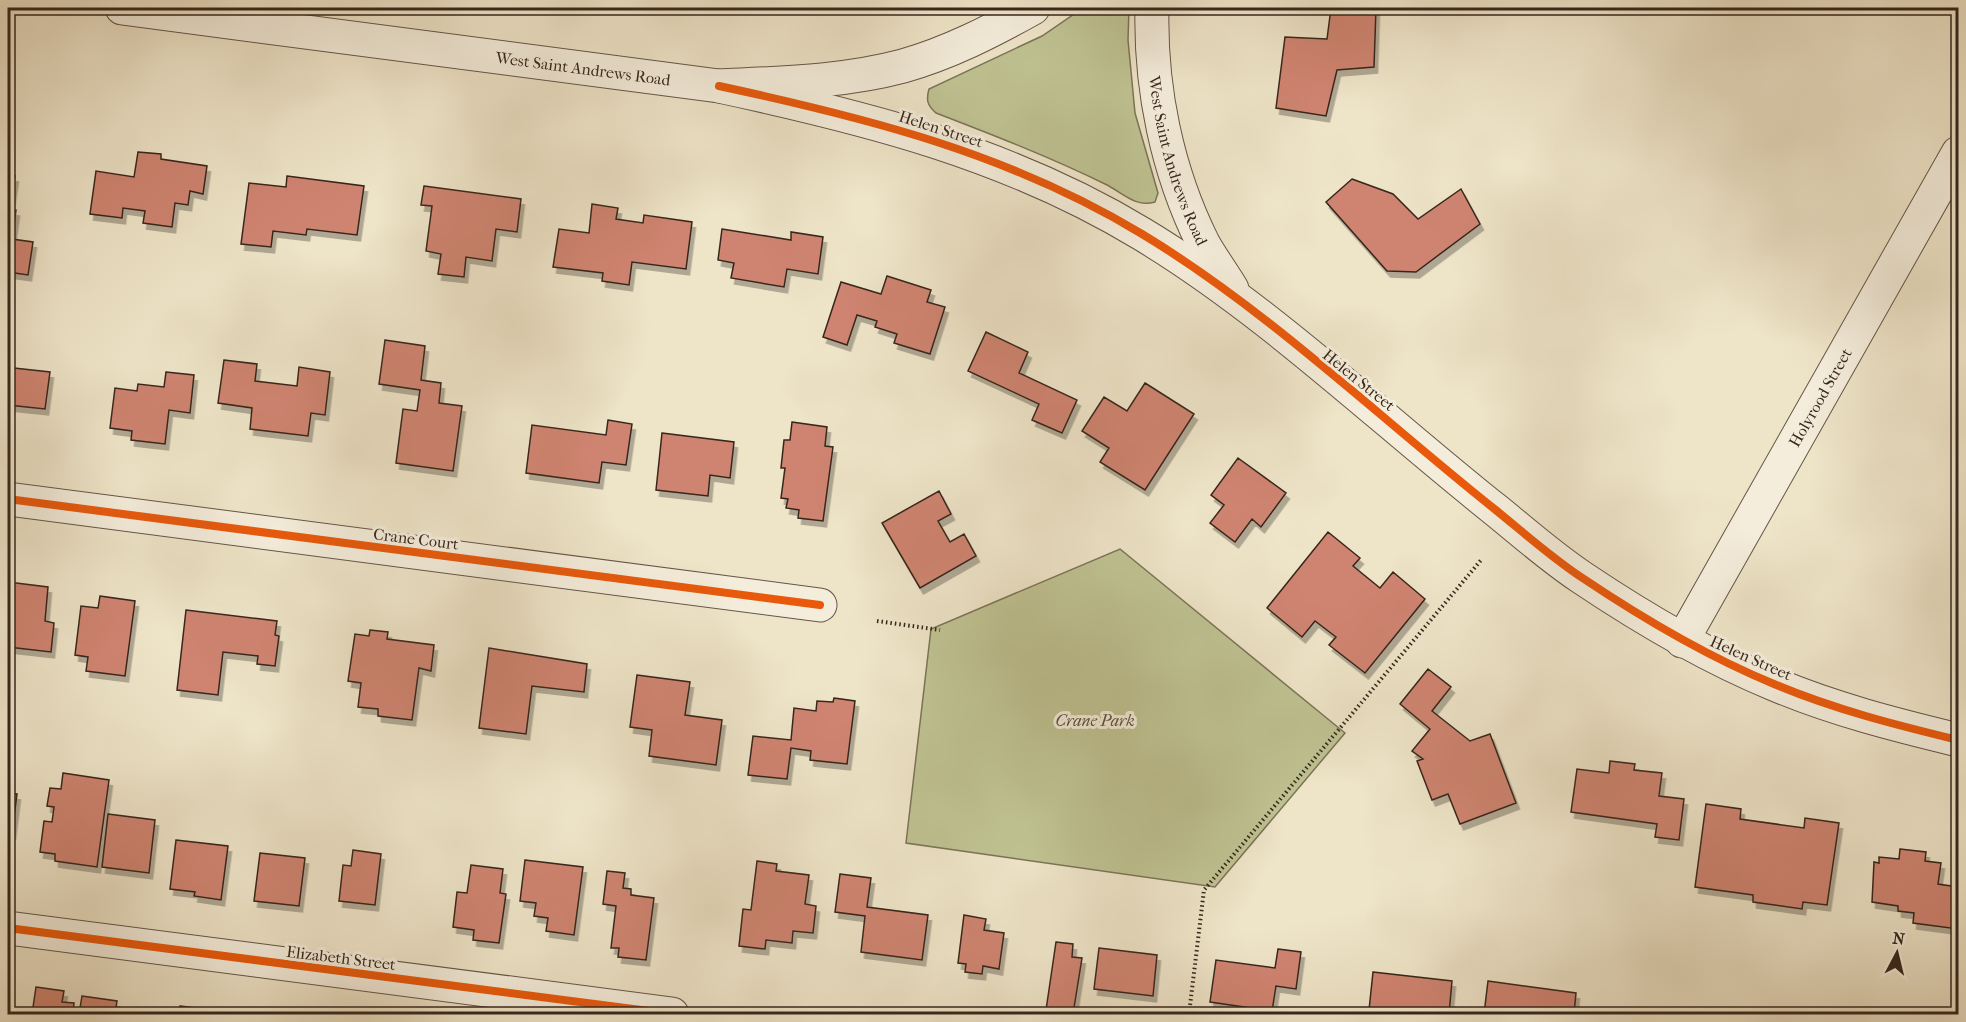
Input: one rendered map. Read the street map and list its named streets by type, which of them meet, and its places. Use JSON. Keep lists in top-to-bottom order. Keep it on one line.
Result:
{"streets":{"street":["West Saint Andrews Road","Helen Street","Holyrood Street","Crane Court","Elizabeth Street"]},"crossings":[["West Saint Andrews Road","Helen Street"],["Helen Street","Holyrood Street"]],"parks":["Crane Park"],"north":"top"}
